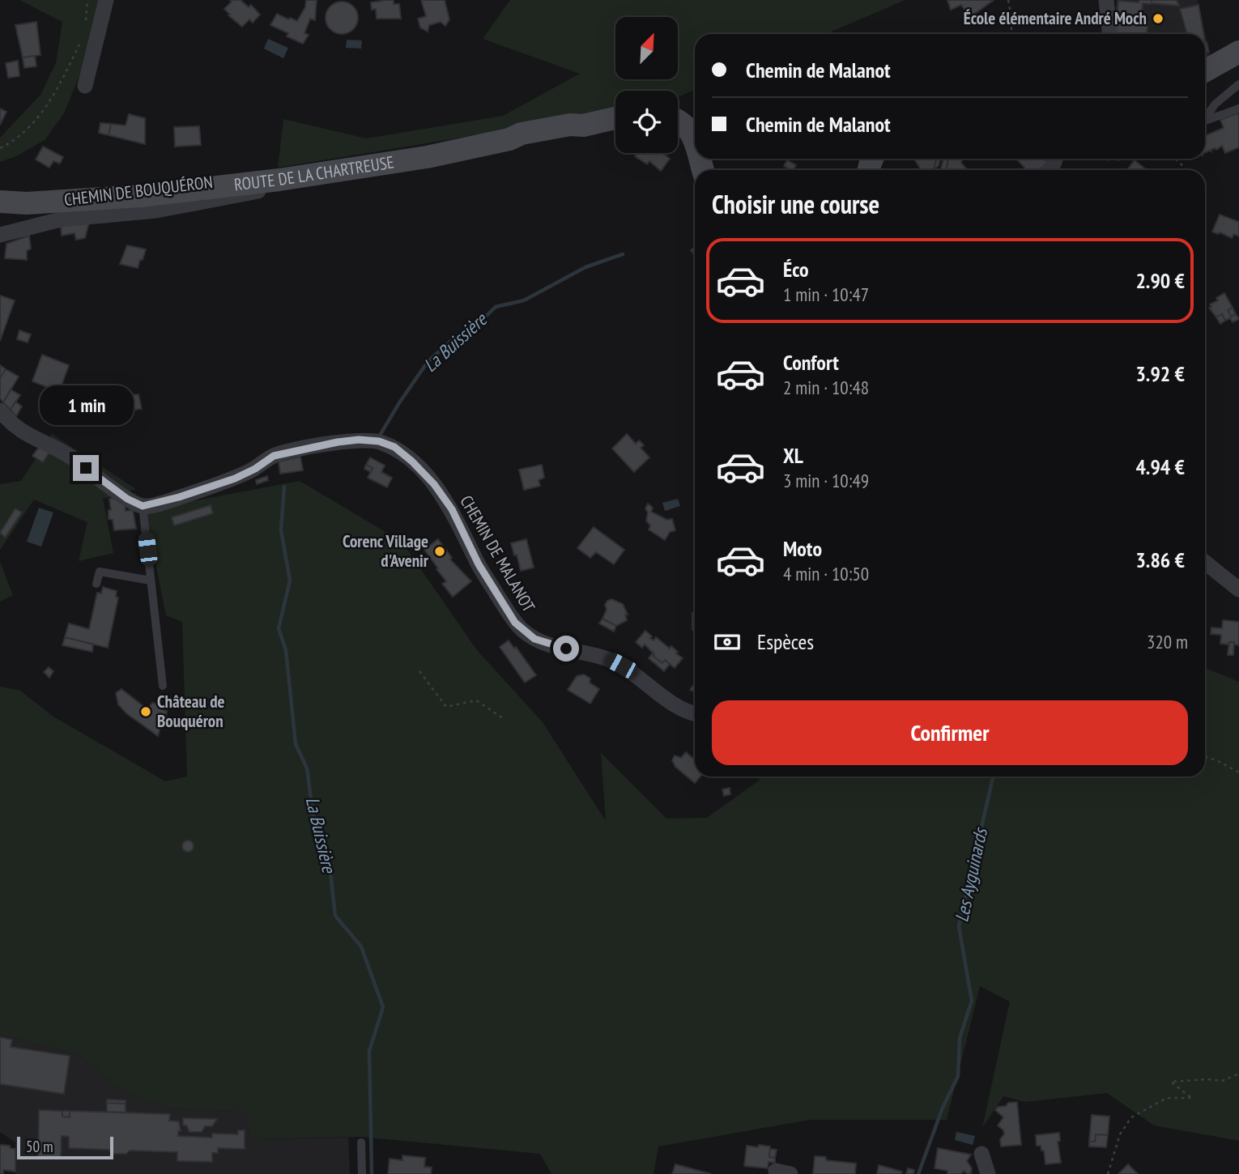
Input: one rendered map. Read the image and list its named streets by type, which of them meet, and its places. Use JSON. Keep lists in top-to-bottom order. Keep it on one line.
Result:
{"streets":{"main road":["ROUTE DE LA CHARTREUSE"],"street":["CHEMIN DE BOUQUÉRON","CHEMIN DE MALANOT"]},"crossings":[["ROUTE DE LA CHARTREUSE","CHEMIN DE BOUQUÉRON"]],"water":["La Buissière","Les Ayguinards"],"places":["École élémentaire André Moch","Corenc Village d'Avenir","Château de Bouquéron"],"scale_bar":"50 m","north":"top right","page":{"banner":["Chemin de Malanot","Chemin de Malanot"],"heading":"Choisir une course","list":[{"name":"Éco","note":"1 min · 10:47","value":"2.90 €"},{"name":"Confort","note":"2 min · 10:48","value":"3.92 €"},{"name":"XL","note":"3 min · 10:49","value":"4.94 €"},{"name":"Moto","note":"4 min · 10:50","value":"3.86 €"}],"bubble":"1 min","pay":["Espèces","320 m"],"buttons":"Confirmer","scale":"50 m"}}
